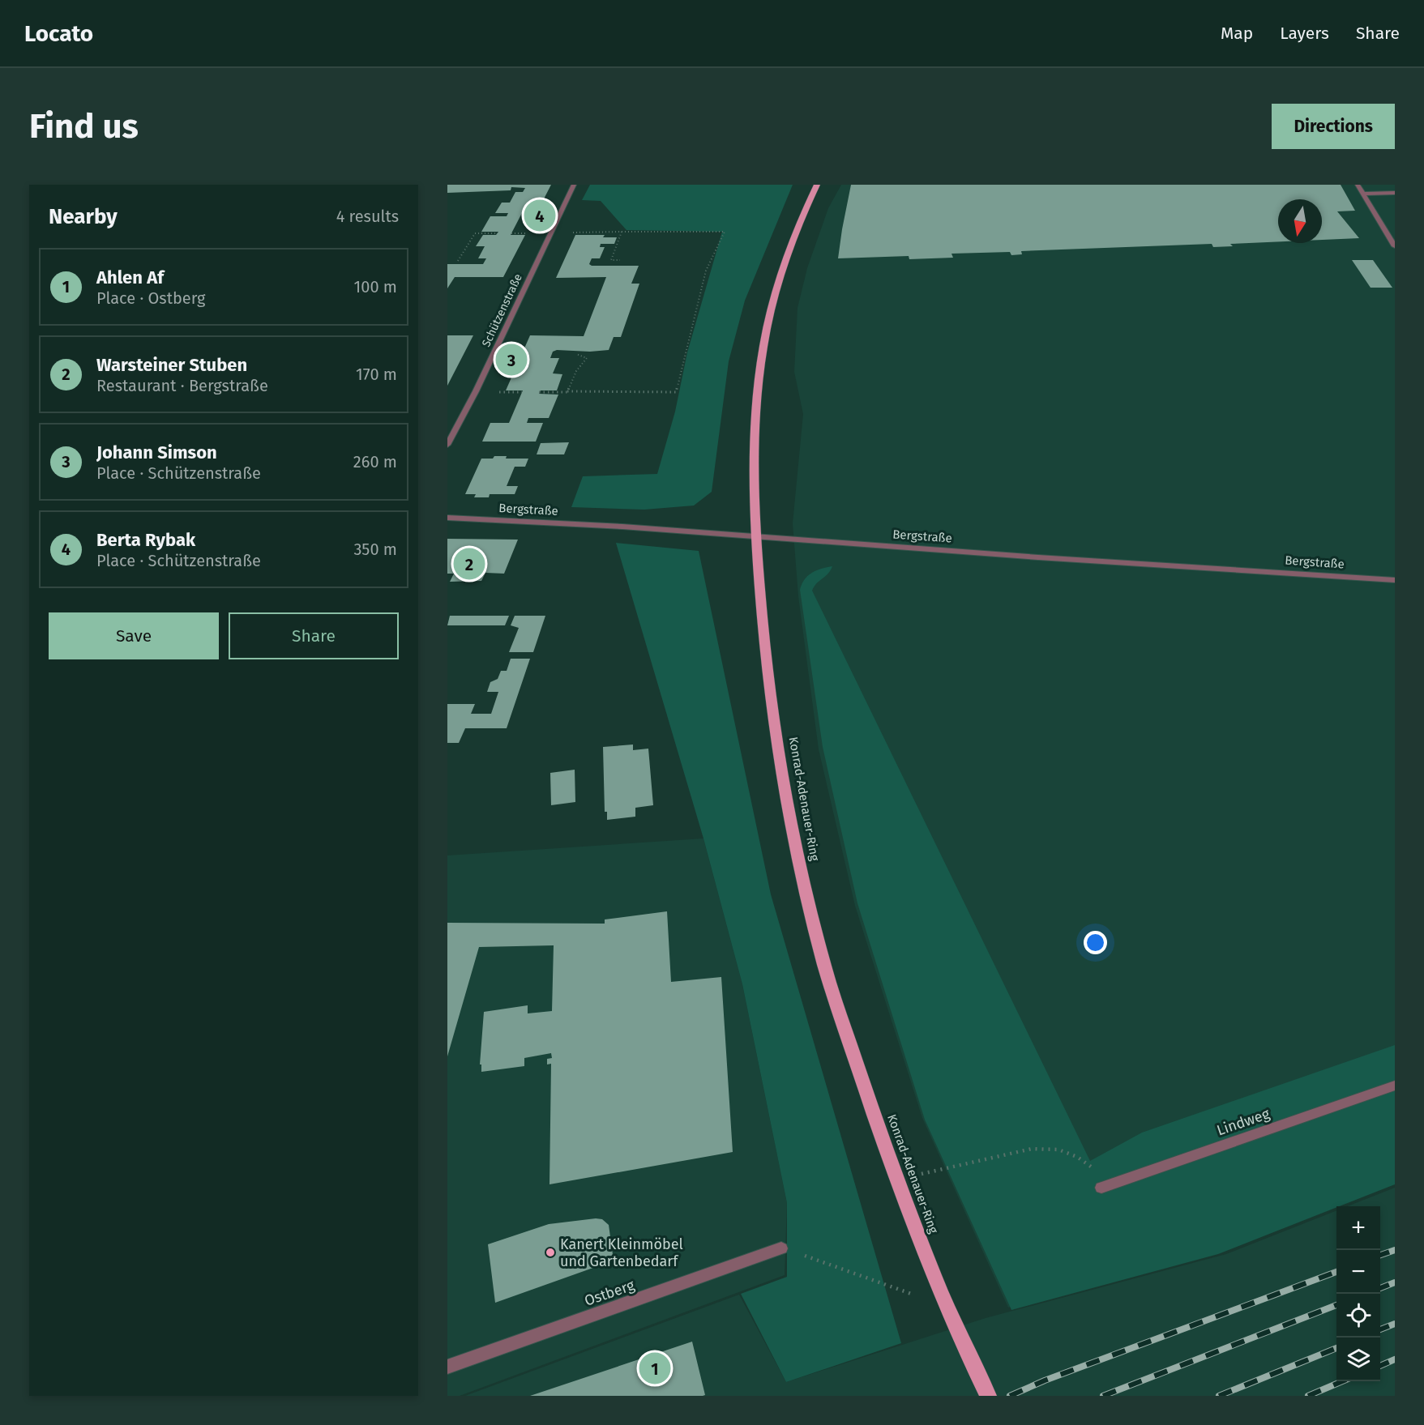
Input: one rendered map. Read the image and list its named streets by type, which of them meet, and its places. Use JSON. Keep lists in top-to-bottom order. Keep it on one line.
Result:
{"streets":{"main road":["Konrad-Adenauer-Ring"],"street":["Schützenstraße","Bergstraße","Lindweg","Ostberg"]},"crossings":[["Bergstraße","Konrad-Adenauer-Ring"]],"places":["Kanert Kleinmöbel und Gartenbedarf"],"north":"bottom","page":{"header":"Locato","nav":["Map","Layers","Share"],"buttons":["Directions",["Save","Share"]],"title":"Find us","heading":["Nearby","4 results"],"pins":["4","3","2","1"],"list":[{"mark":"1","name":"Ahlen Af","note":"Place · Ostberg","value":"100 m"},{"mark":"2","name":"Warsteiner Stuben","note":"Restaurant · Bergstraße","value":"170 m"},{"mark":"3","name":"Johann Simson","note":"Place · Schützenstraße","value":"260 m"},{"mark":"4","name":"Berta Rybak","note":"Place · Schützenstraße","value":"350 m"}],"map_buttons":["+","−"]}}
